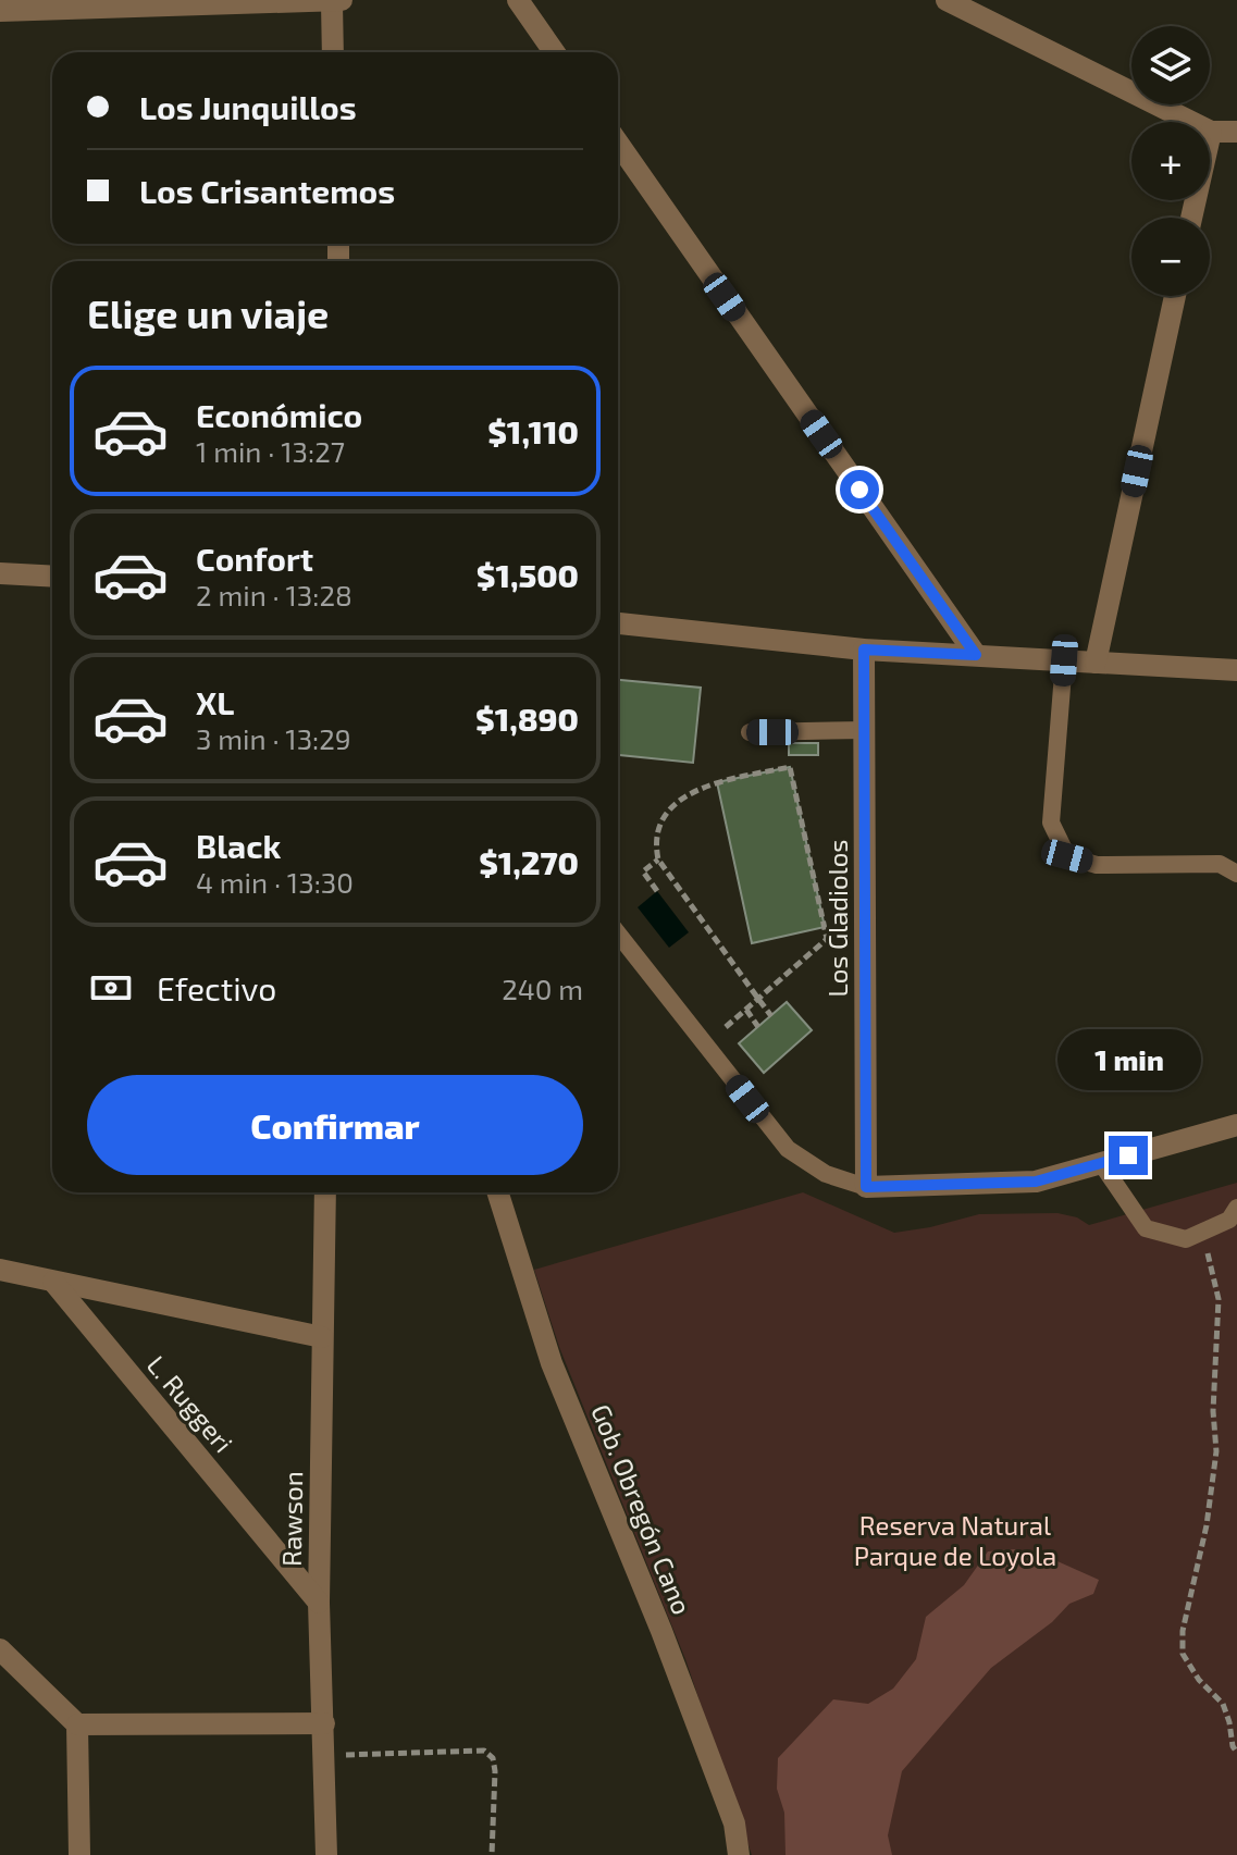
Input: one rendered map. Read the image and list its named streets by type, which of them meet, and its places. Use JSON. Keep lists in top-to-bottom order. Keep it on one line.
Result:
{"streets":{"street":["Los Gladiolos","L. Ruggeri","Gob. Obregón Cano","Rawson"]},"crossings":[["L. Ruggeri","Rawson"]],"parks":["Reserva Natural Parque de Loyola"],"page":{"map_buttons":["+","−"],"banner":["Los Junquillos","Los Crisantemos"],"heading":"Elige un viaje","list":[{"name":"Económico","note":"1 min · 13:27","value":"$1,110"},{"name":"Confort","note":"2 min · 13:28","value":"$1,500"},{"name":"XL","note":"3 min · 13:29","value":"$1,890"},{"name":"Black","note":"4 min · 13:30","value":"$1,270"}],"pay":["Efectivo","240 m"],"bubble":"1 min","buttons":"Confirmar"}}
